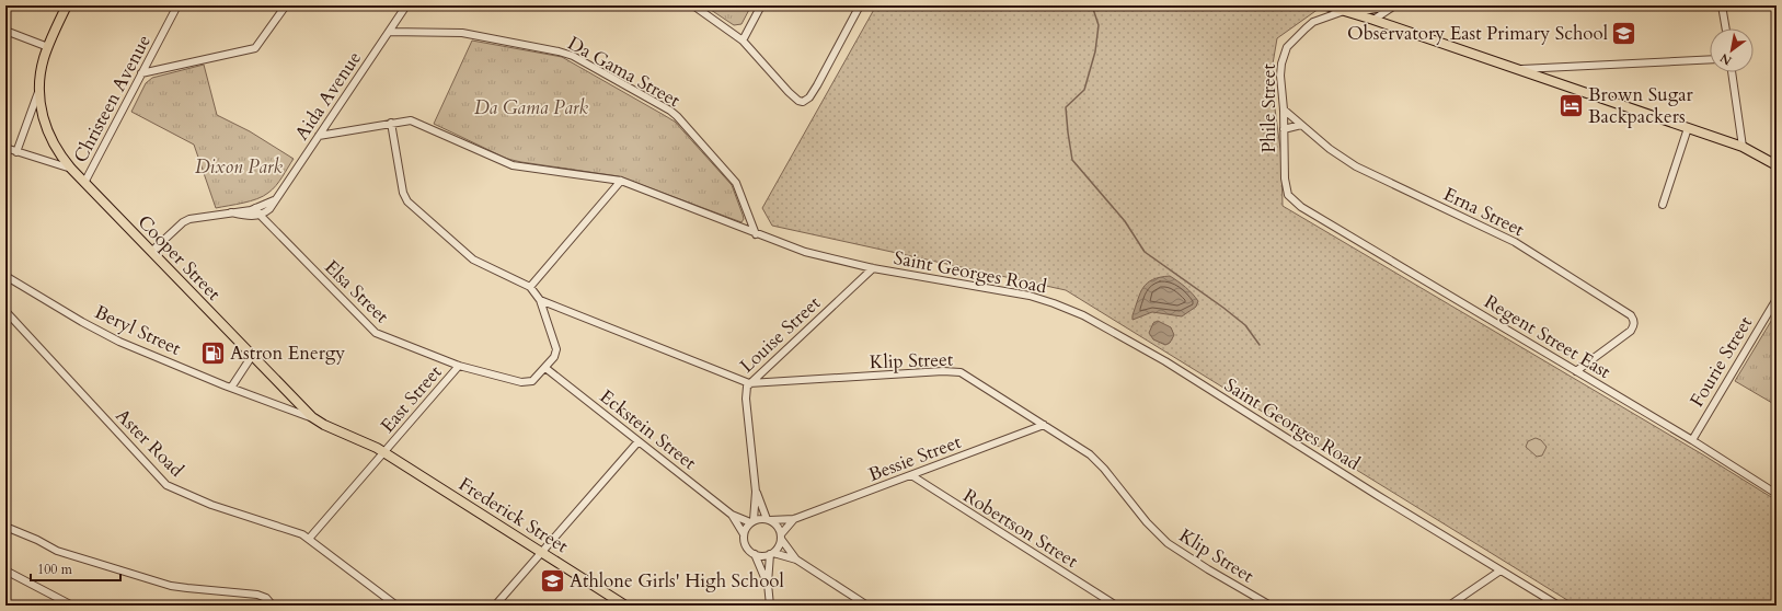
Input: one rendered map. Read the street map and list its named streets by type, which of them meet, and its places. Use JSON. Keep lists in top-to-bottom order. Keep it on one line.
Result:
{"streets":{"main road":["Cooper Street","Beryl Street","Frederick Street"],"street":["Da Gama Street","Aida Avenue","Christeen Avenue","Phile Street","Erna Street","Saint Georges Road","Elsa Street","Louise Street","Regent Street East","Klip Street","Fourie Street","East Street","Eckstein Street","Aster Road","Bessie Street","Robertson Street"]},"crossings":[["Da Gama Street","Aida Avenue"],["Da Gama Street","Saint Georges Road"],["Aida Avenue","Cooper Street"],["Aida Avenue","Saint Georges Road"],["Aida Avenue","Elsa Street"],["Christeen Avenue","Cooper Street"],["Phile Street","Erna Street"],["Phile Street","Regent Street East"],["Erna Street","Regent Street East"],["Cooper Street","Beryl Street"],["Saint Georges Road","Louise Street"],["Elsa Street","East Street"],["Beryl Street","East Street"],["Beryl Street","Frederick Street"],["Louise Street","Klip Street"],["Louise Street","Eckstein Street"],["Louise Street","Bessie Street"],["Regent Street East","Fourie Street"],["Klip Street","East Street"],["Klip Street","Bessie Street"],["East Street","Eckstein Street"],["East Street","Aster Road"],["East Street","Frederick Street"],["Eckstein Street","Bessie Street"],["Bessie Street","Robertson Street"]],"parks":["Da Gama Park","Dixon Park"],"places":{"school or university":["Observatory East Primary School","Athlone Girls' High School"],"hotel":["Brown Sugar Backpackers"],"fuel station":["Astron Energy"]},"scale_bar":"100 m","north":"bottom left"}
